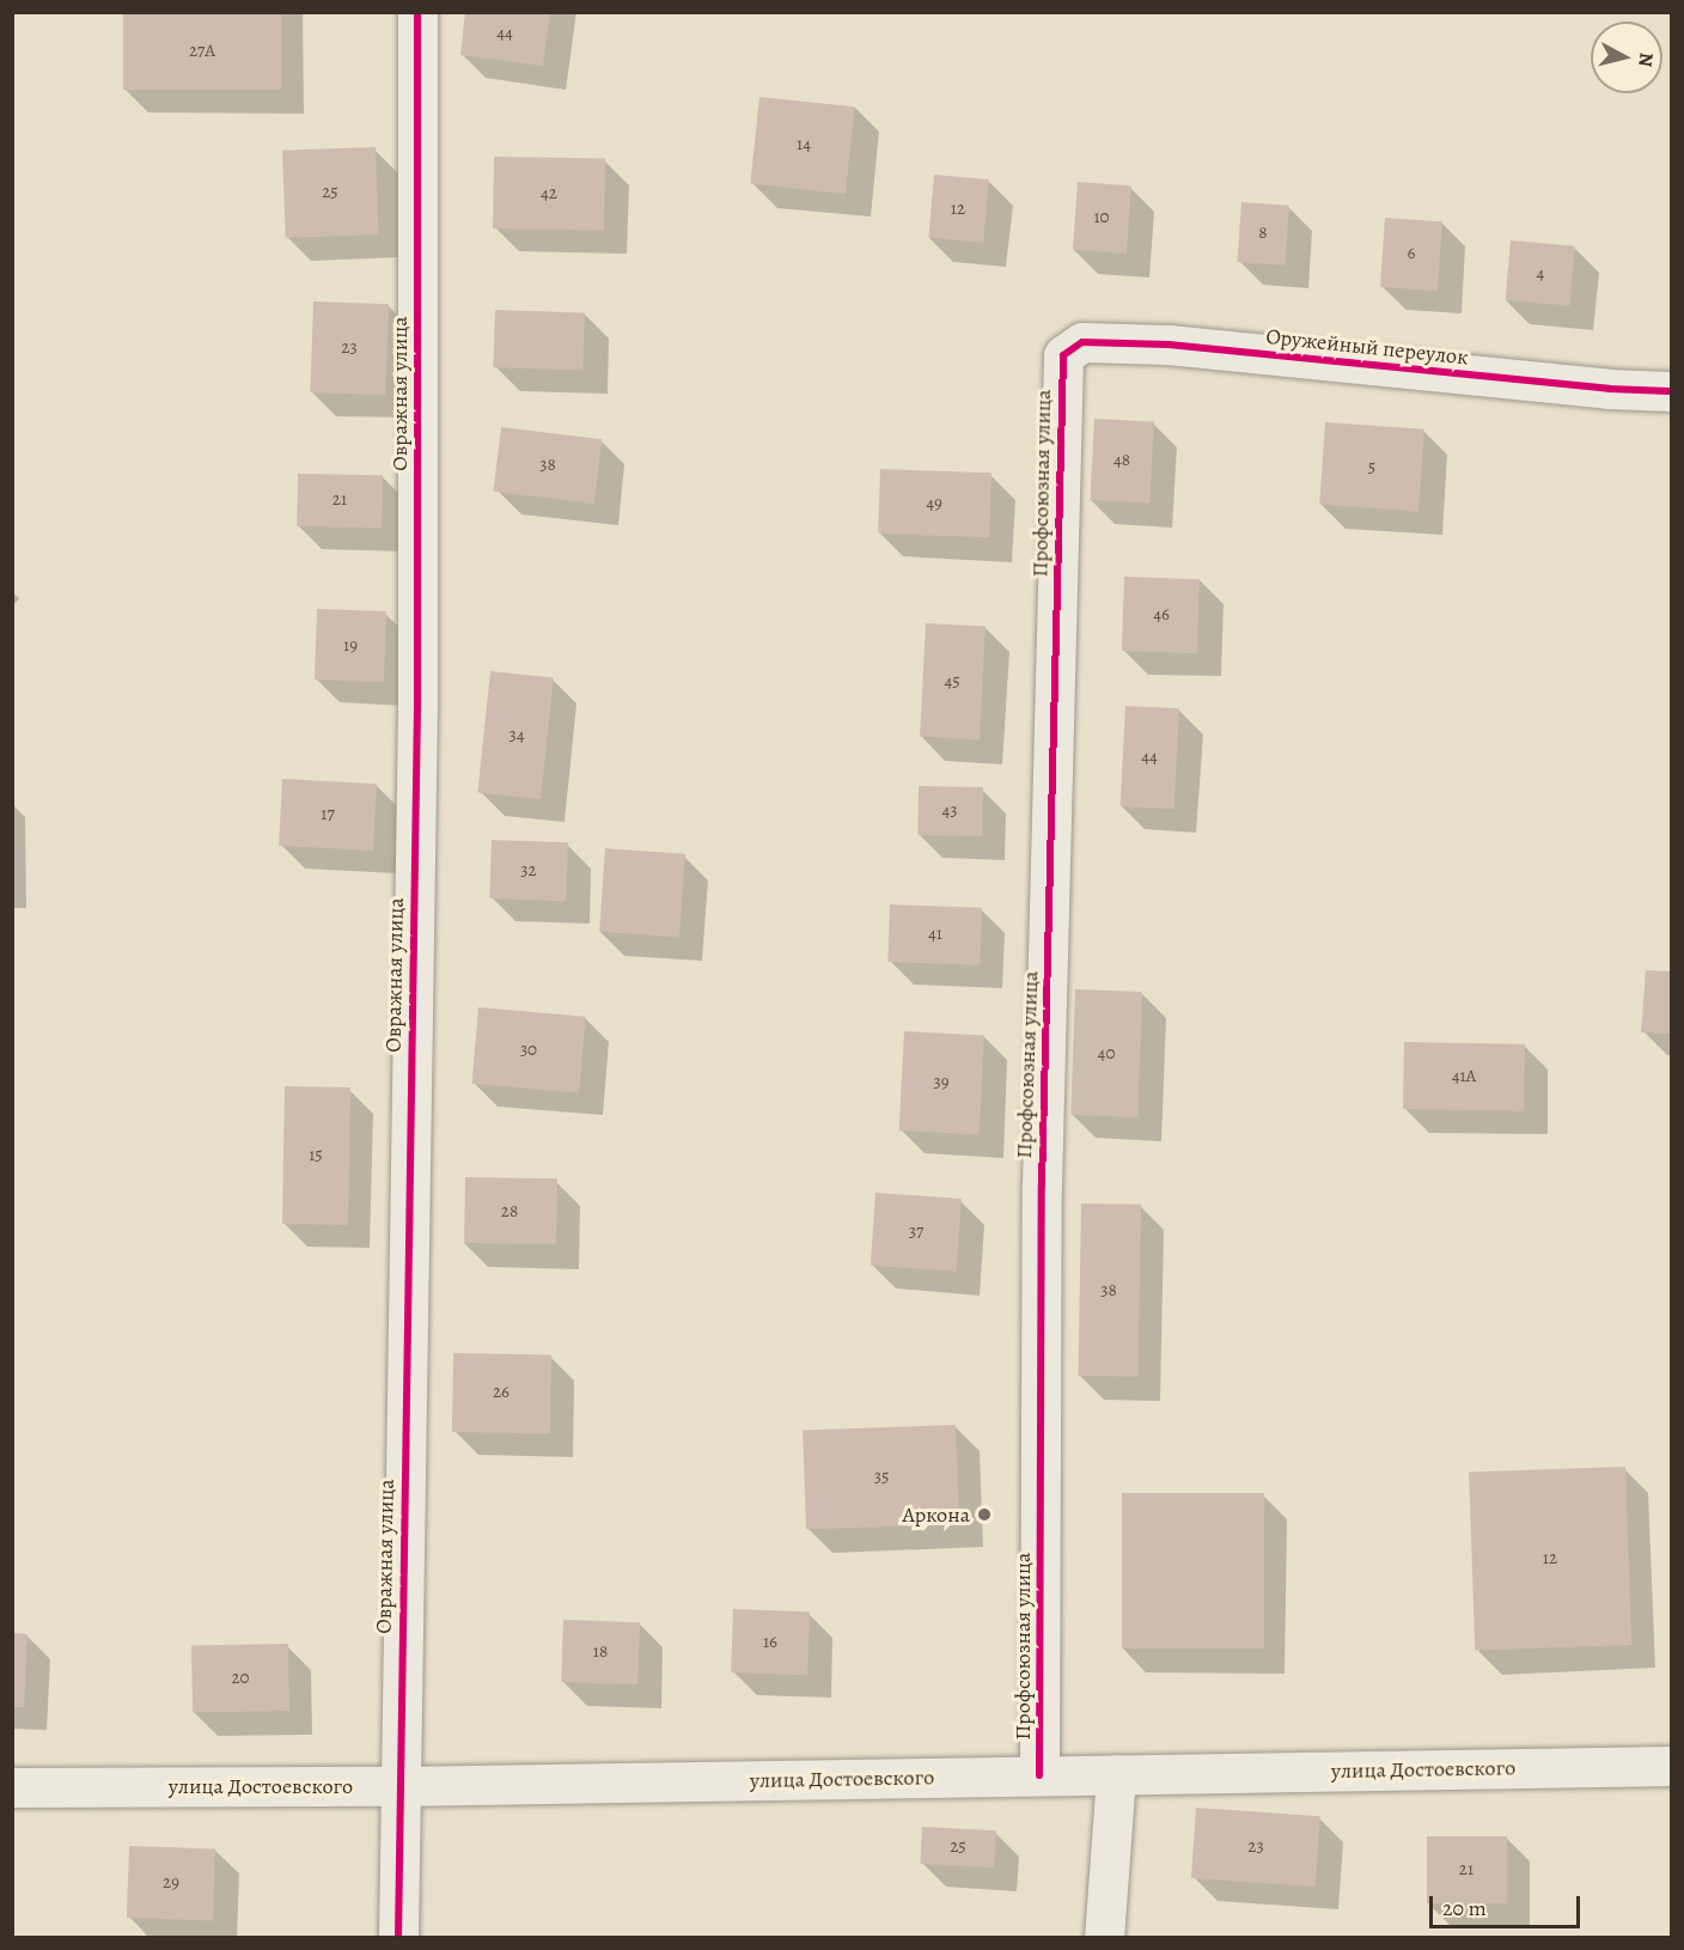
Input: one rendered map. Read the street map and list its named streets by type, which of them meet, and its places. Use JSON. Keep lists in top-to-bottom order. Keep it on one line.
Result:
{"streets":{"street":["Оружейный переулок","Овражная улица","Профсоюзная улица","улица Достоевского"]},"crossings":[["Оружейный переулок","Профсоюзная улица"],["Овражная улица","улица Достоевского"],["Профсоюзная улица","улица Достоевского"]],"places":["Аркона"],"house_numbers":["44","27А","14","25","42","12","10","8","6","4","23","48","38","5","21","49","46","19","45","34","44","43","17","32","41","30","40","41А","39","15","28","37","38","26","35","12","16","18","20","25","23","21","29"],"scale_bar":"20 m","north":"right"}
